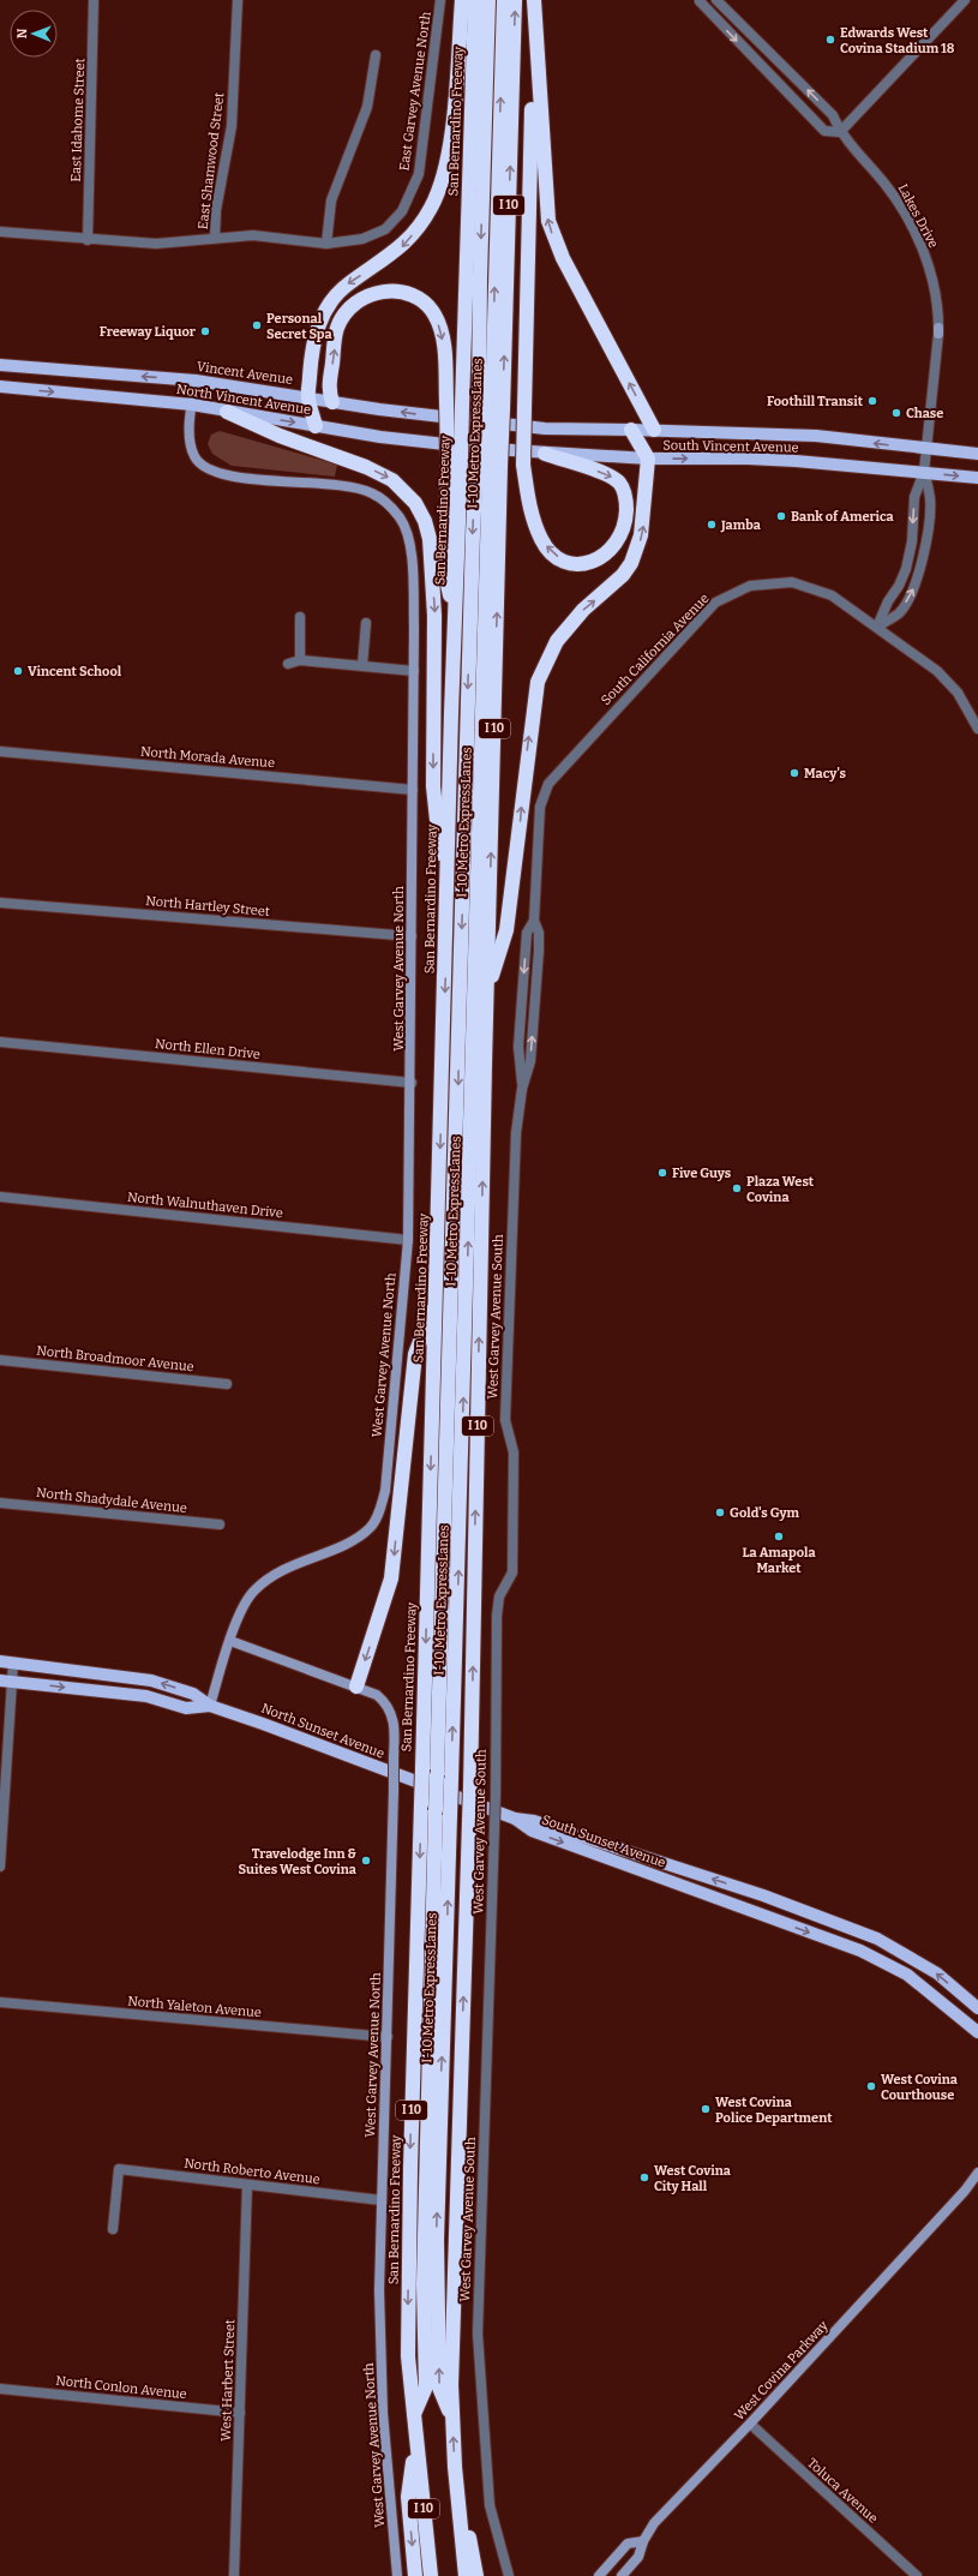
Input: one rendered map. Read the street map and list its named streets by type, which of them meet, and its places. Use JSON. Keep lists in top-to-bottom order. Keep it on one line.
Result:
{"streets":{"highway":["San Bernardino Freeway","I 10","I-10 Metro ExpressLanes"],"main road":["Vincent Avenue","North Vincent Avenue","South Vincent Avenue","North Sunset Avenue","South Sunset Avenue"],"street":["East Garvey Avenue North","East Idahome Street","East Shamwood Street","Lakes Drive","South California Avenue","North Morada Avenue","North Hartley Street","West Garvey Avenue North","North Ellen Drive","North Walnuthaven Drive","West Garvey Avenue South","North Broadmoor Avenue","North Shadydale Avenue","North Yaleton Avenue","North Roberto Avenue","West Covina Parkway","West Harbert Street","North Conlon Avenue","Toluca Avenue"]},"crossings":[["San Bernardino Freeway","I-10 Metro ExpressLanes"],["I 10","I-10 Metro ExpressLanes"],["Lakes Drive","South Vincent Avenue"],["Vincent Avenue","South Vincent Avenue"],["Vincent Avenue","West Garvey Avenue North"],["North Vincent Avenue","South Vincent Avenue"],["North Vincent Avenue","West Garvey Avenue North"],["I-10 Metro ExpressLanes","North Sunset Avenue"],["South California Avenue","West Garvey Avenue South"],["North Morada Avenue","West Garvey Avenue North"],["North Hartley Street","West Garvey Avenue North"],["West Garvey Avenue North","North Ellen Drive"],["West Garvey Avenue North","North Walnuthaven Drive"],["West Garvey Avenue North","North Sunset Avenue"],["West Garvey Avenue North","North Yaleton Avenue"],["West Garvey Avenue North","North Roberto Avenue"],["North Sunset Avenue","South Sunset Avenue"],["North Roberto Avenue","West Harbert Street"],["West Covina Parkway","Toluca Avenue"],["West Harbert Street","North Conlon Avenue"]],"one_way":["Vincent Avenue","North Vincent Avenue"],"places":["Edwards West Covina Stadium 18","Personal Secret Spa","Freeway Liquor","Foothill Transit","Chase","Bank of America","Jamba","Vincent School","Macy's","Five Guys","Plaza West Covina","Gold's Gym","La Amapola Market","Travelodge Inn & Suites West Covina","West Covina Courthouse","West Covina Police Department","West Covina City Hall"],"north":"left"}
